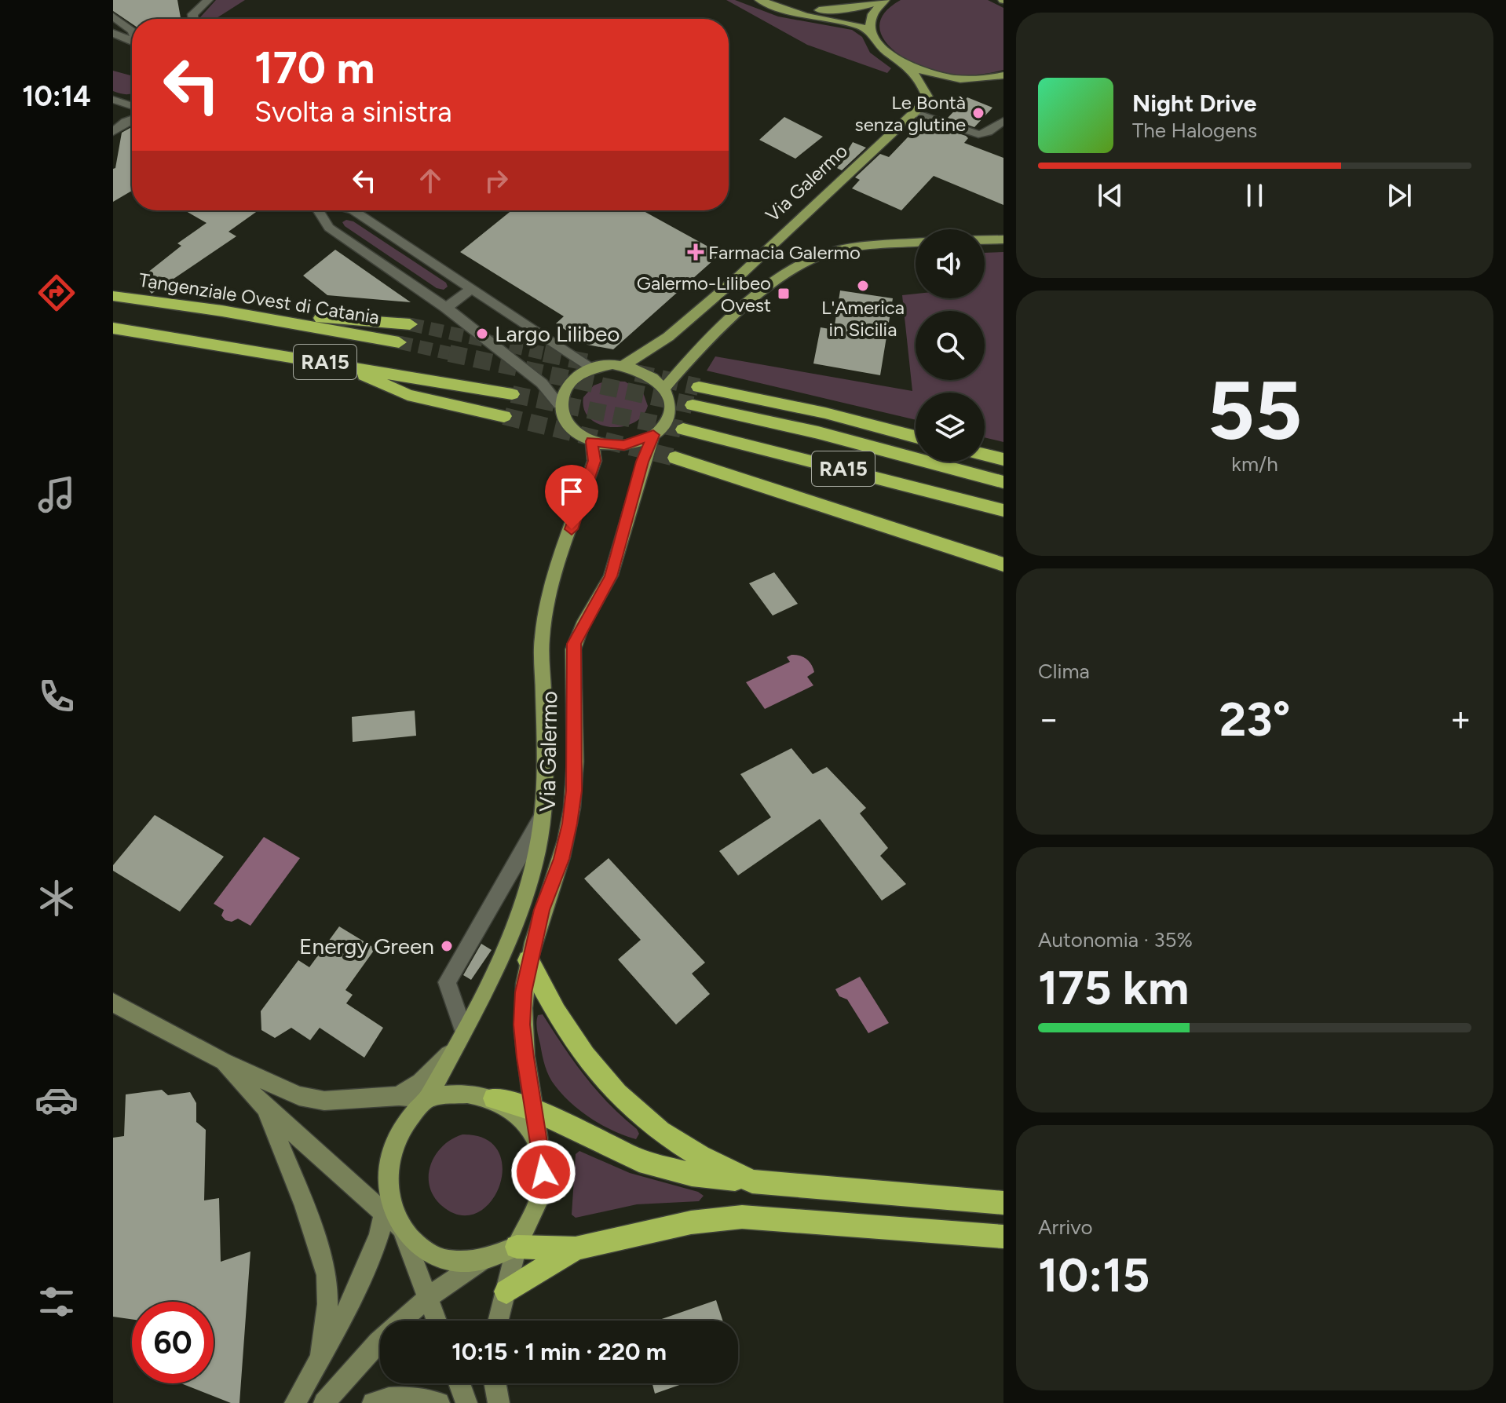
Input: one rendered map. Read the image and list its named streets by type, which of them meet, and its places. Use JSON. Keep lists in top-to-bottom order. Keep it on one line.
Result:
{"streets":{"highway":["Tangenziale Ovest di Catania","RA15"],"main road":["Via Galermo"]},"places":{"other":["Le Bontà senza glutine","L'America in Sicilia","Largo Lilibeo","Energy Green"],"health":["Farmacia Galermo"],"transit":["Galermo-Lilibeo Ovest"]},"page":{"tabs":"10:14","turn":["170 m","Svolta a sinistra"],"song":["Night Drive","The Halogens"],"tile":[["55","km/h"],"Clima",["Autonomia · 35%","175 km"],["Arrivo","10:15"]],"heat":["−","23°","+"],"limit":"60","trip":"10:15 · 1 min · 220 m"}}
